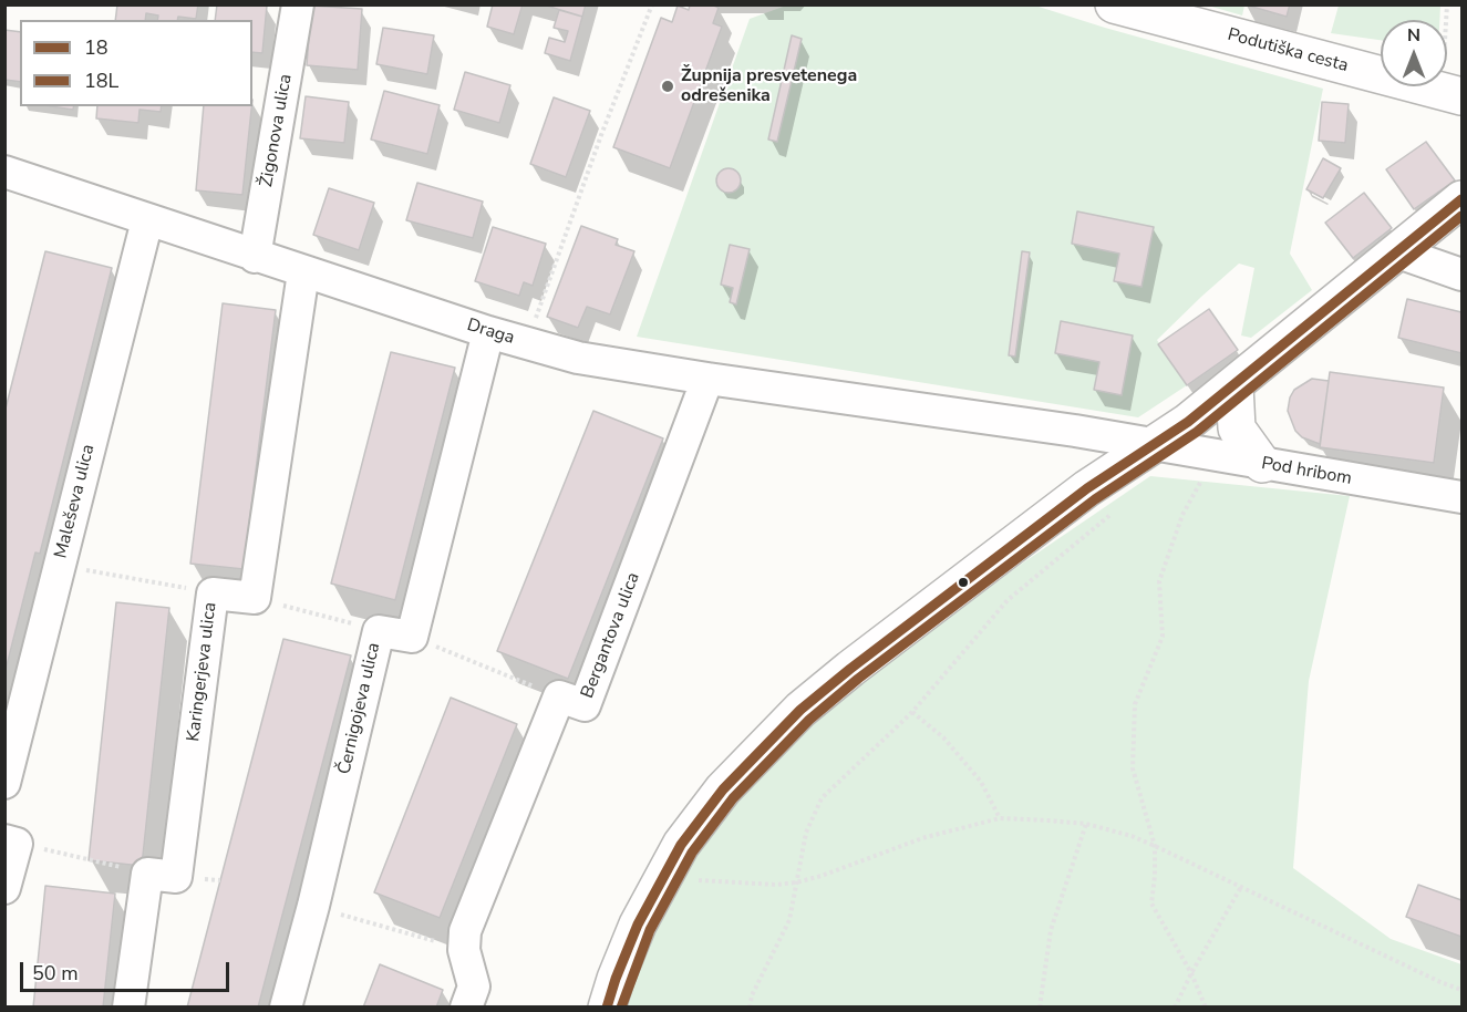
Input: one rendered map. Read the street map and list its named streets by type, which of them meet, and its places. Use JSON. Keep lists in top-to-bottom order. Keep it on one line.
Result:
{"streets":{"main road":["Podutiška cesta"],"street":["Žigonova ulica","Draga","Pod hribom","Maleševa ulica","Bergantova ulica","Karingerjeva ulica","Černigojeva ulica"]},"crossings":[["Žigonova ulica","Draga"],["Draga","Pod hribom"],["Draga","Maleševa ulica"],["Draga","Bergantova ulica"]],"places":["Župnija presvetenega odrešenika"],"lines":["transit line 18","transit line 18L"],"legend":["18","18L"],"scale_bar":"50 m","north":"top"}
